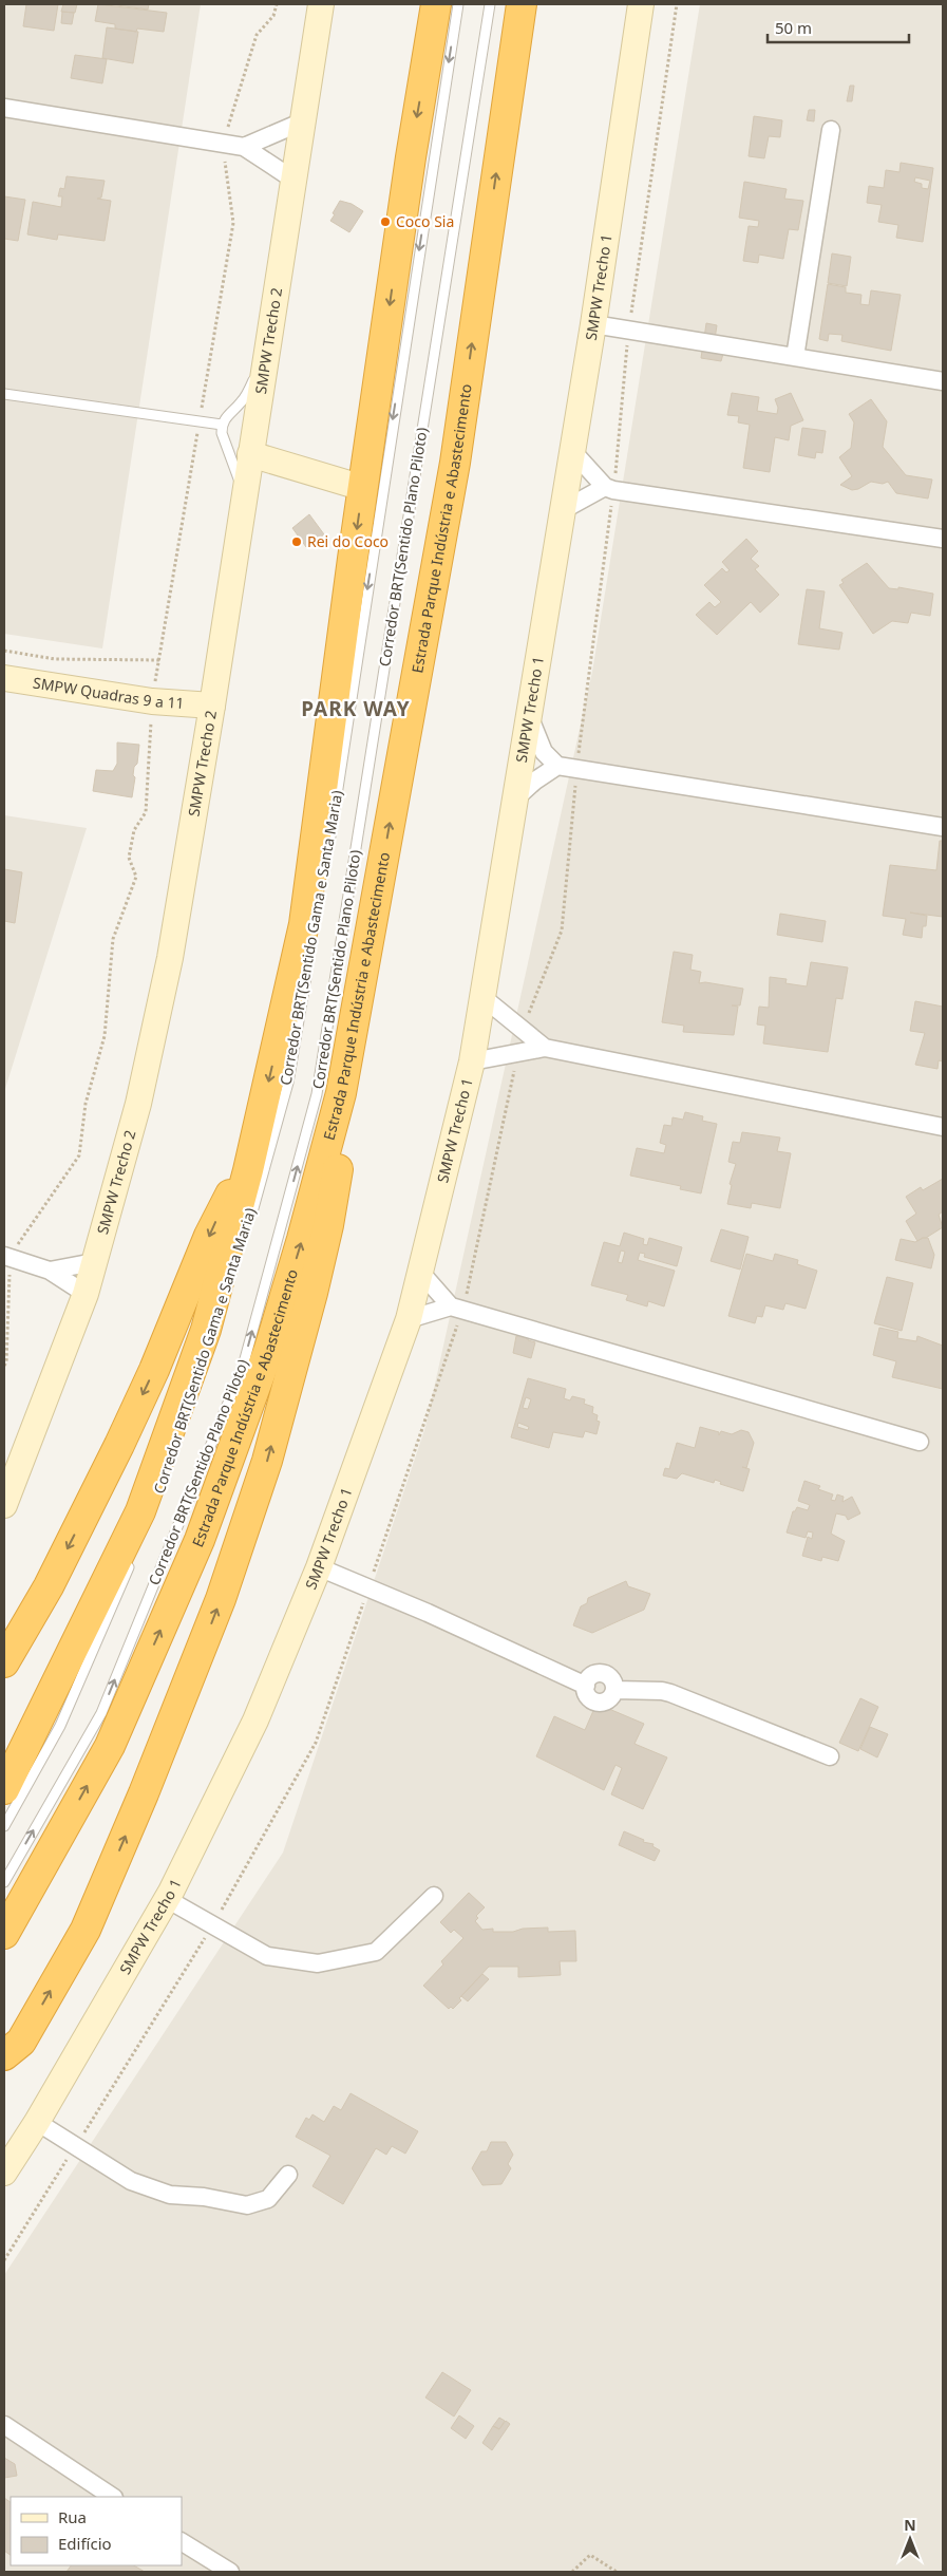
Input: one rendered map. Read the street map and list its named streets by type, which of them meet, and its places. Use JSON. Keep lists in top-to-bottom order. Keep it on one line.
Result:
{"streets":{"highway":["Estrada Parque Indústria e Abastecimento"],"street":["SMPW Trecho 1","SMPW Trecho 2","SMPW Quadras 9 a 11"],"lane":["Corredor BRT(Sentido Plano Piloto)","Corredor BRT(Sentido Gama e Santa Maria)"]},"crossings":[["SMPW Trecho 2","SMPW Quadras 9 a 11"]],"one_way":["Corredor BRT(Sentido Plano Piloto)","Corredor BRT(Sentido Gama e Santa Maria)"],"districts":["PARK WAY"],"places":["Coco Sia","Rei do Coco"],"legend":["Rua","Edifício"],"scale_bar":"50 m","north":"top"}
